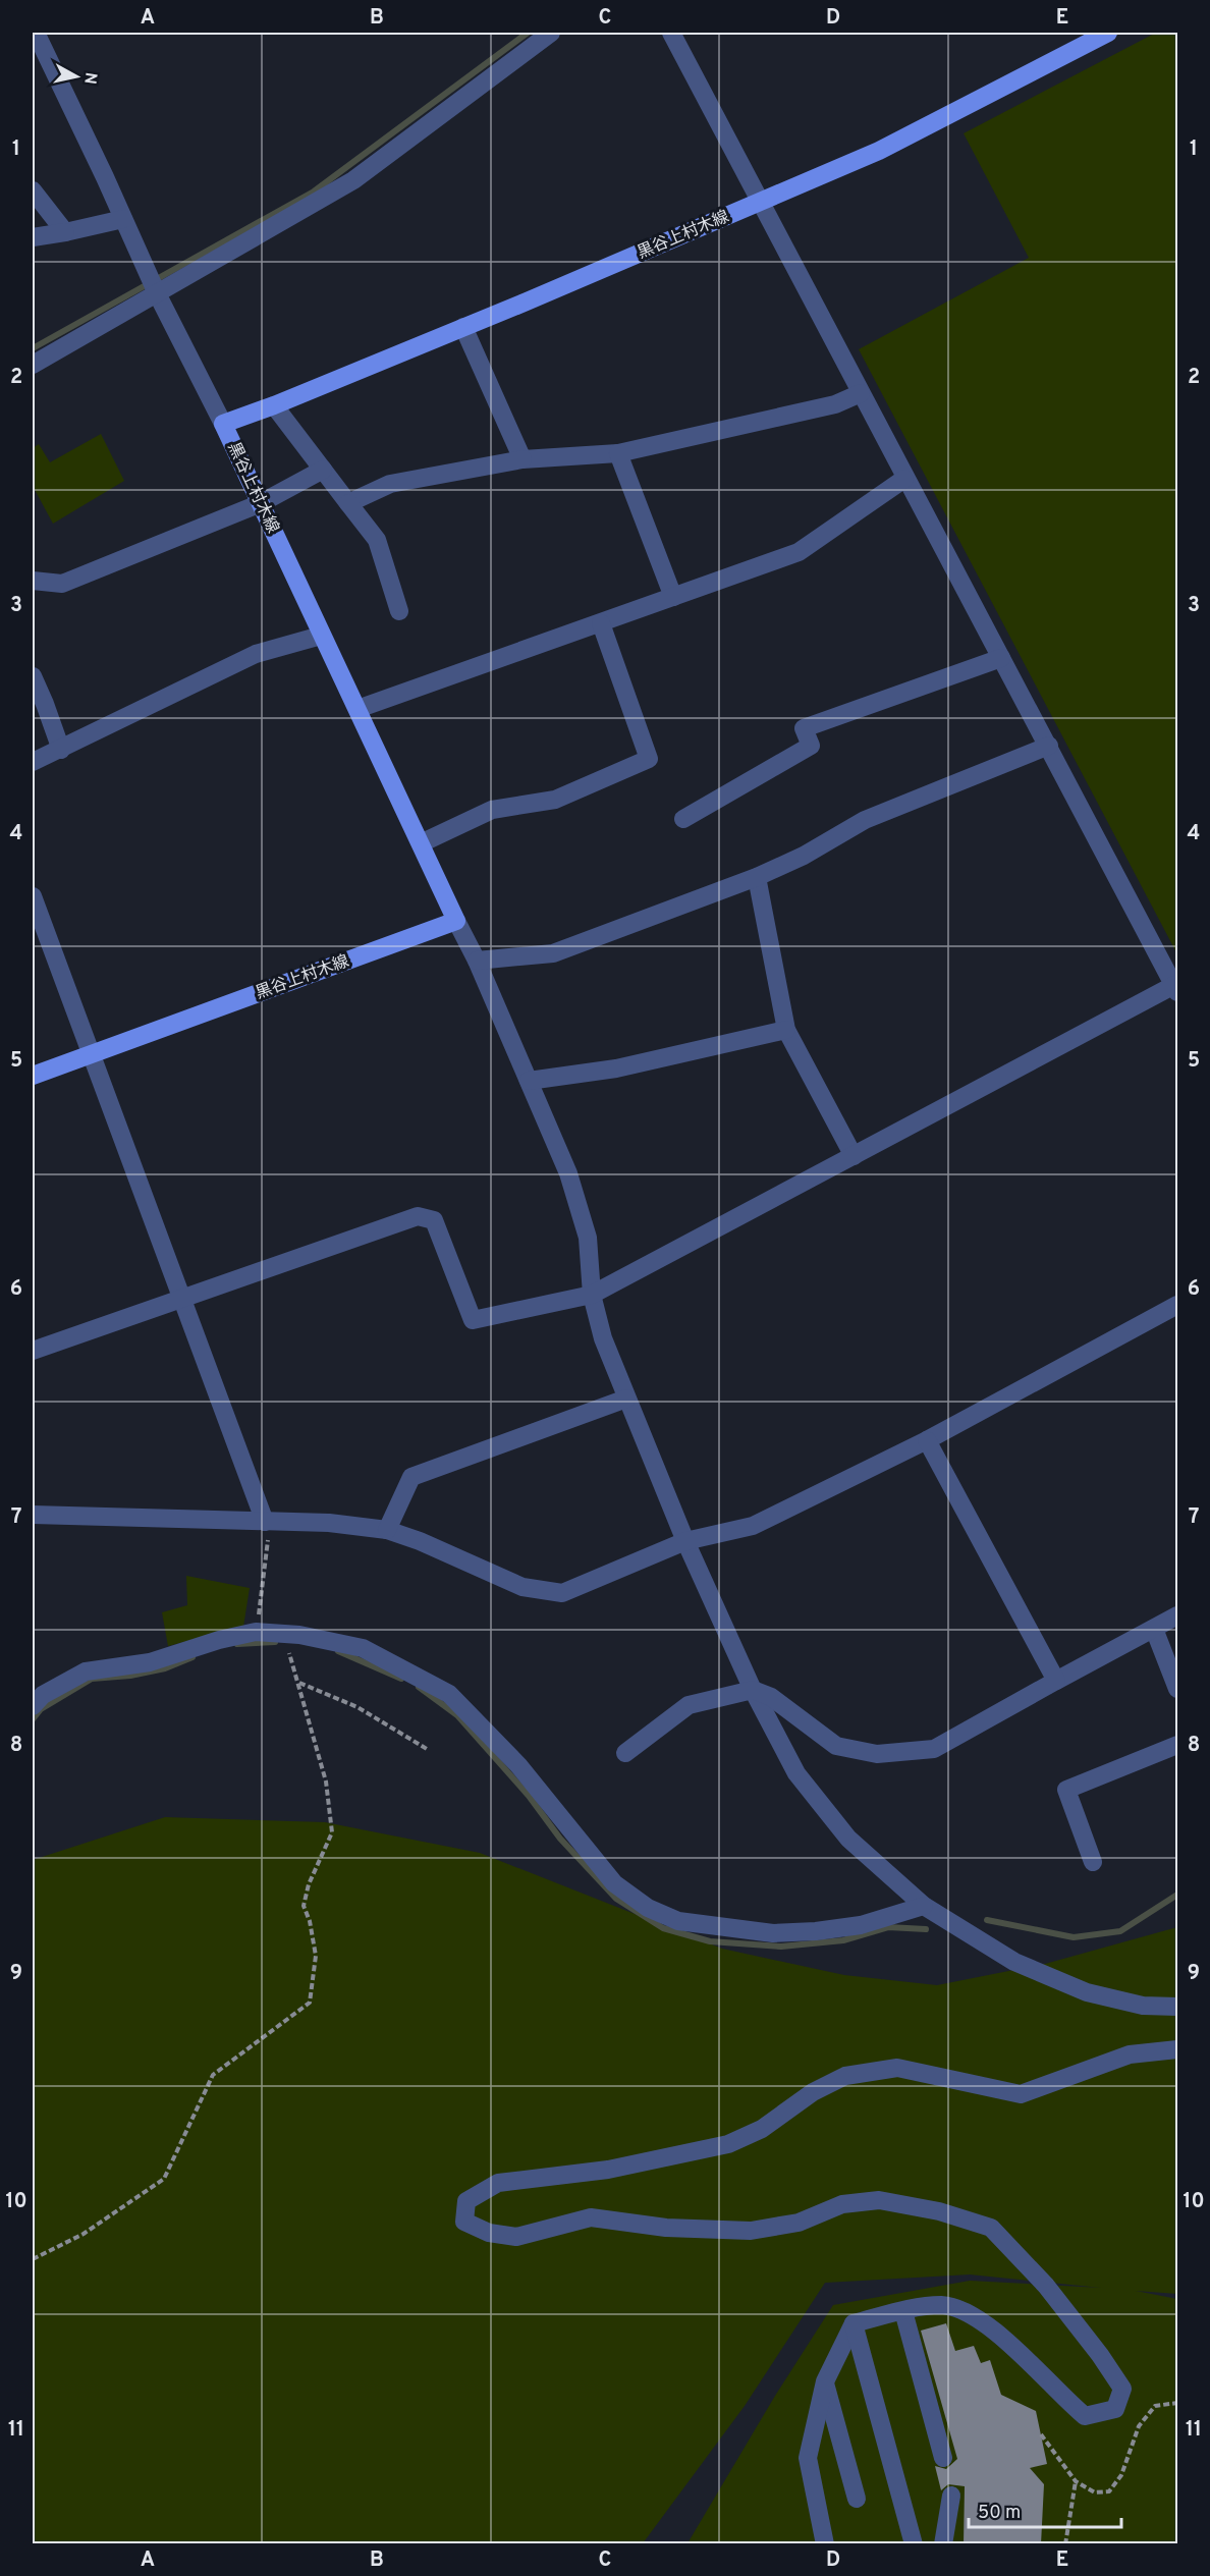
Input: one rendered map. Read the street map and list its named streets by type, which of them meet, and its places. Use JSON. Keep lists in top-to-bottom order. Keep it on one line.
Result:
{"streets":{"main road":["黒谷上村木線"]},"scale_bar":"50 m","north":"right","grid":{"columns":["A","B","C","D","E"],"rows":["1","2","3","4","5","6","7","8","9","10","11"]}}
